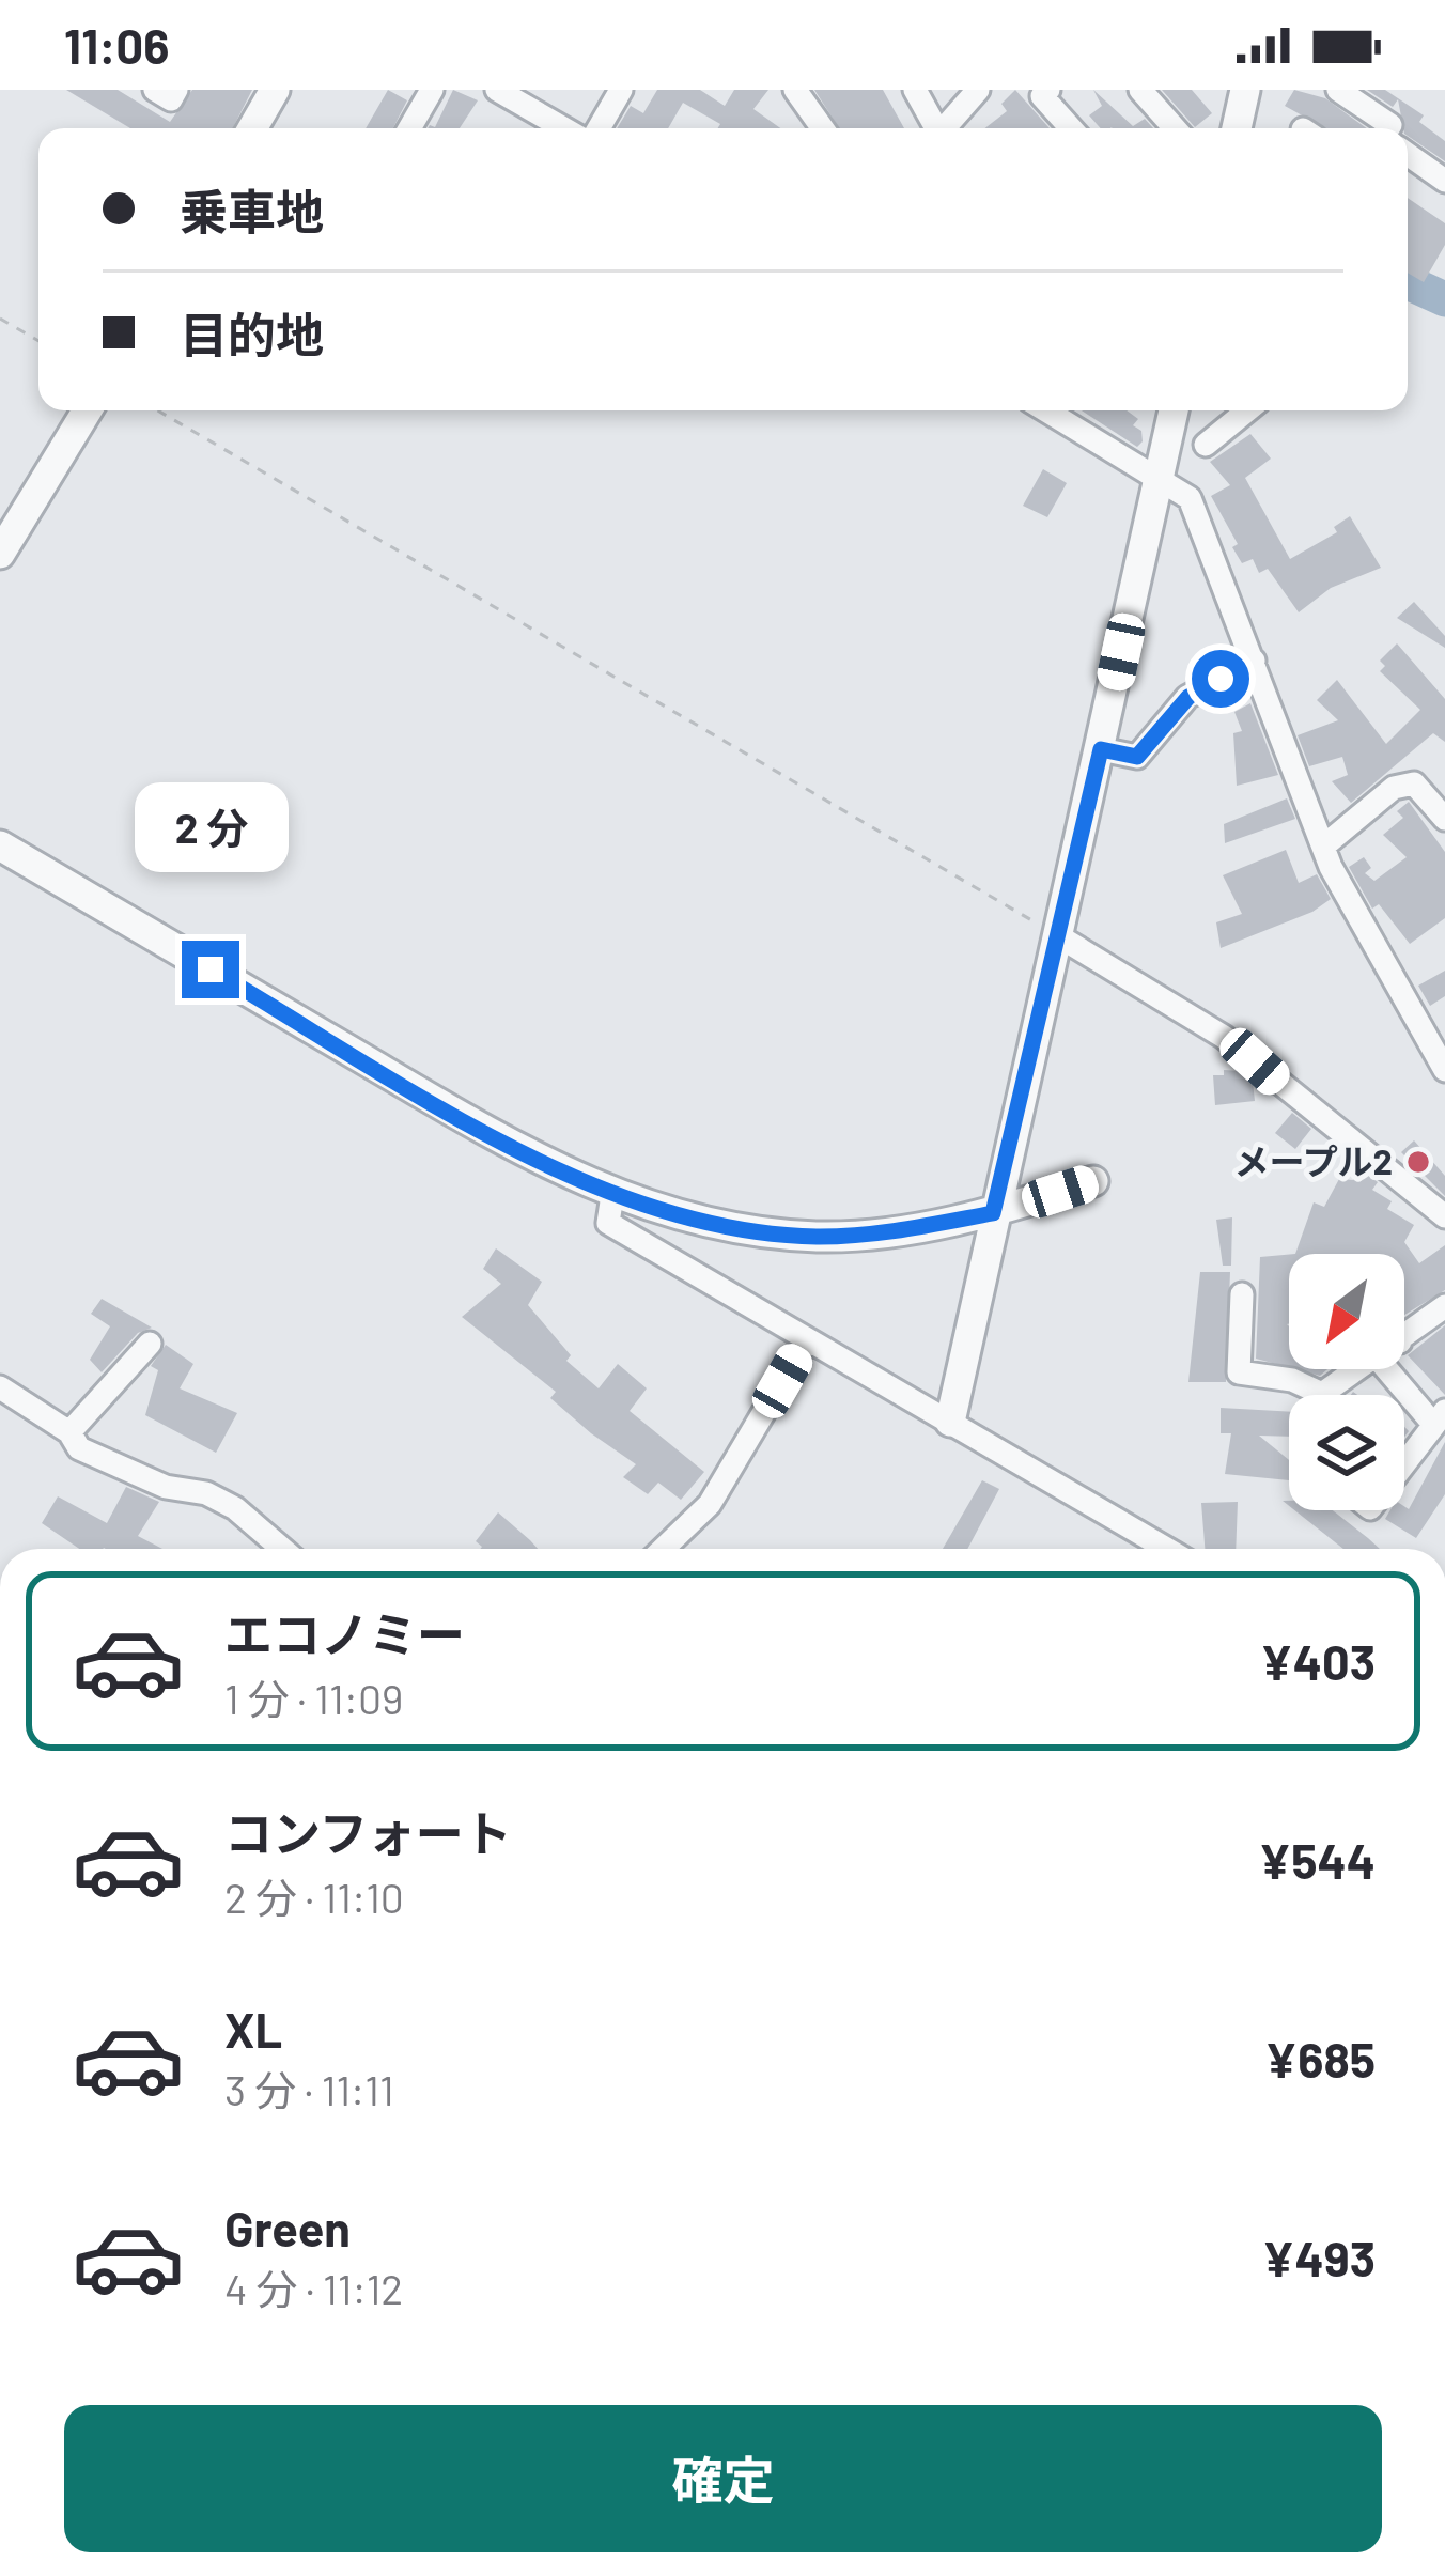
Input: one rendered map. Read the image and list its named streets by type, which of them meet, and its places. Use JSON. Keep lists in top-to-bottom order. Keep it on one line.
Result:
{"places":["メープル2"],"north":"bottom left","page":{"status":"11:06","banner":["乗車地","目的地"],"bubble":"2 分","list":[{"name":"エコノミー","note":"1 分 · 11:09","value":"¥403"},{"name":"コンフォート","note":"2 分 · 11:10","value":"¥544"},{"name":"XL","note":"3 分 · 11:11","value":"¥685"},{"name":"Green","note":"4 分 · 11:12","value":"¥493"}],"buttons":"確定"}}
